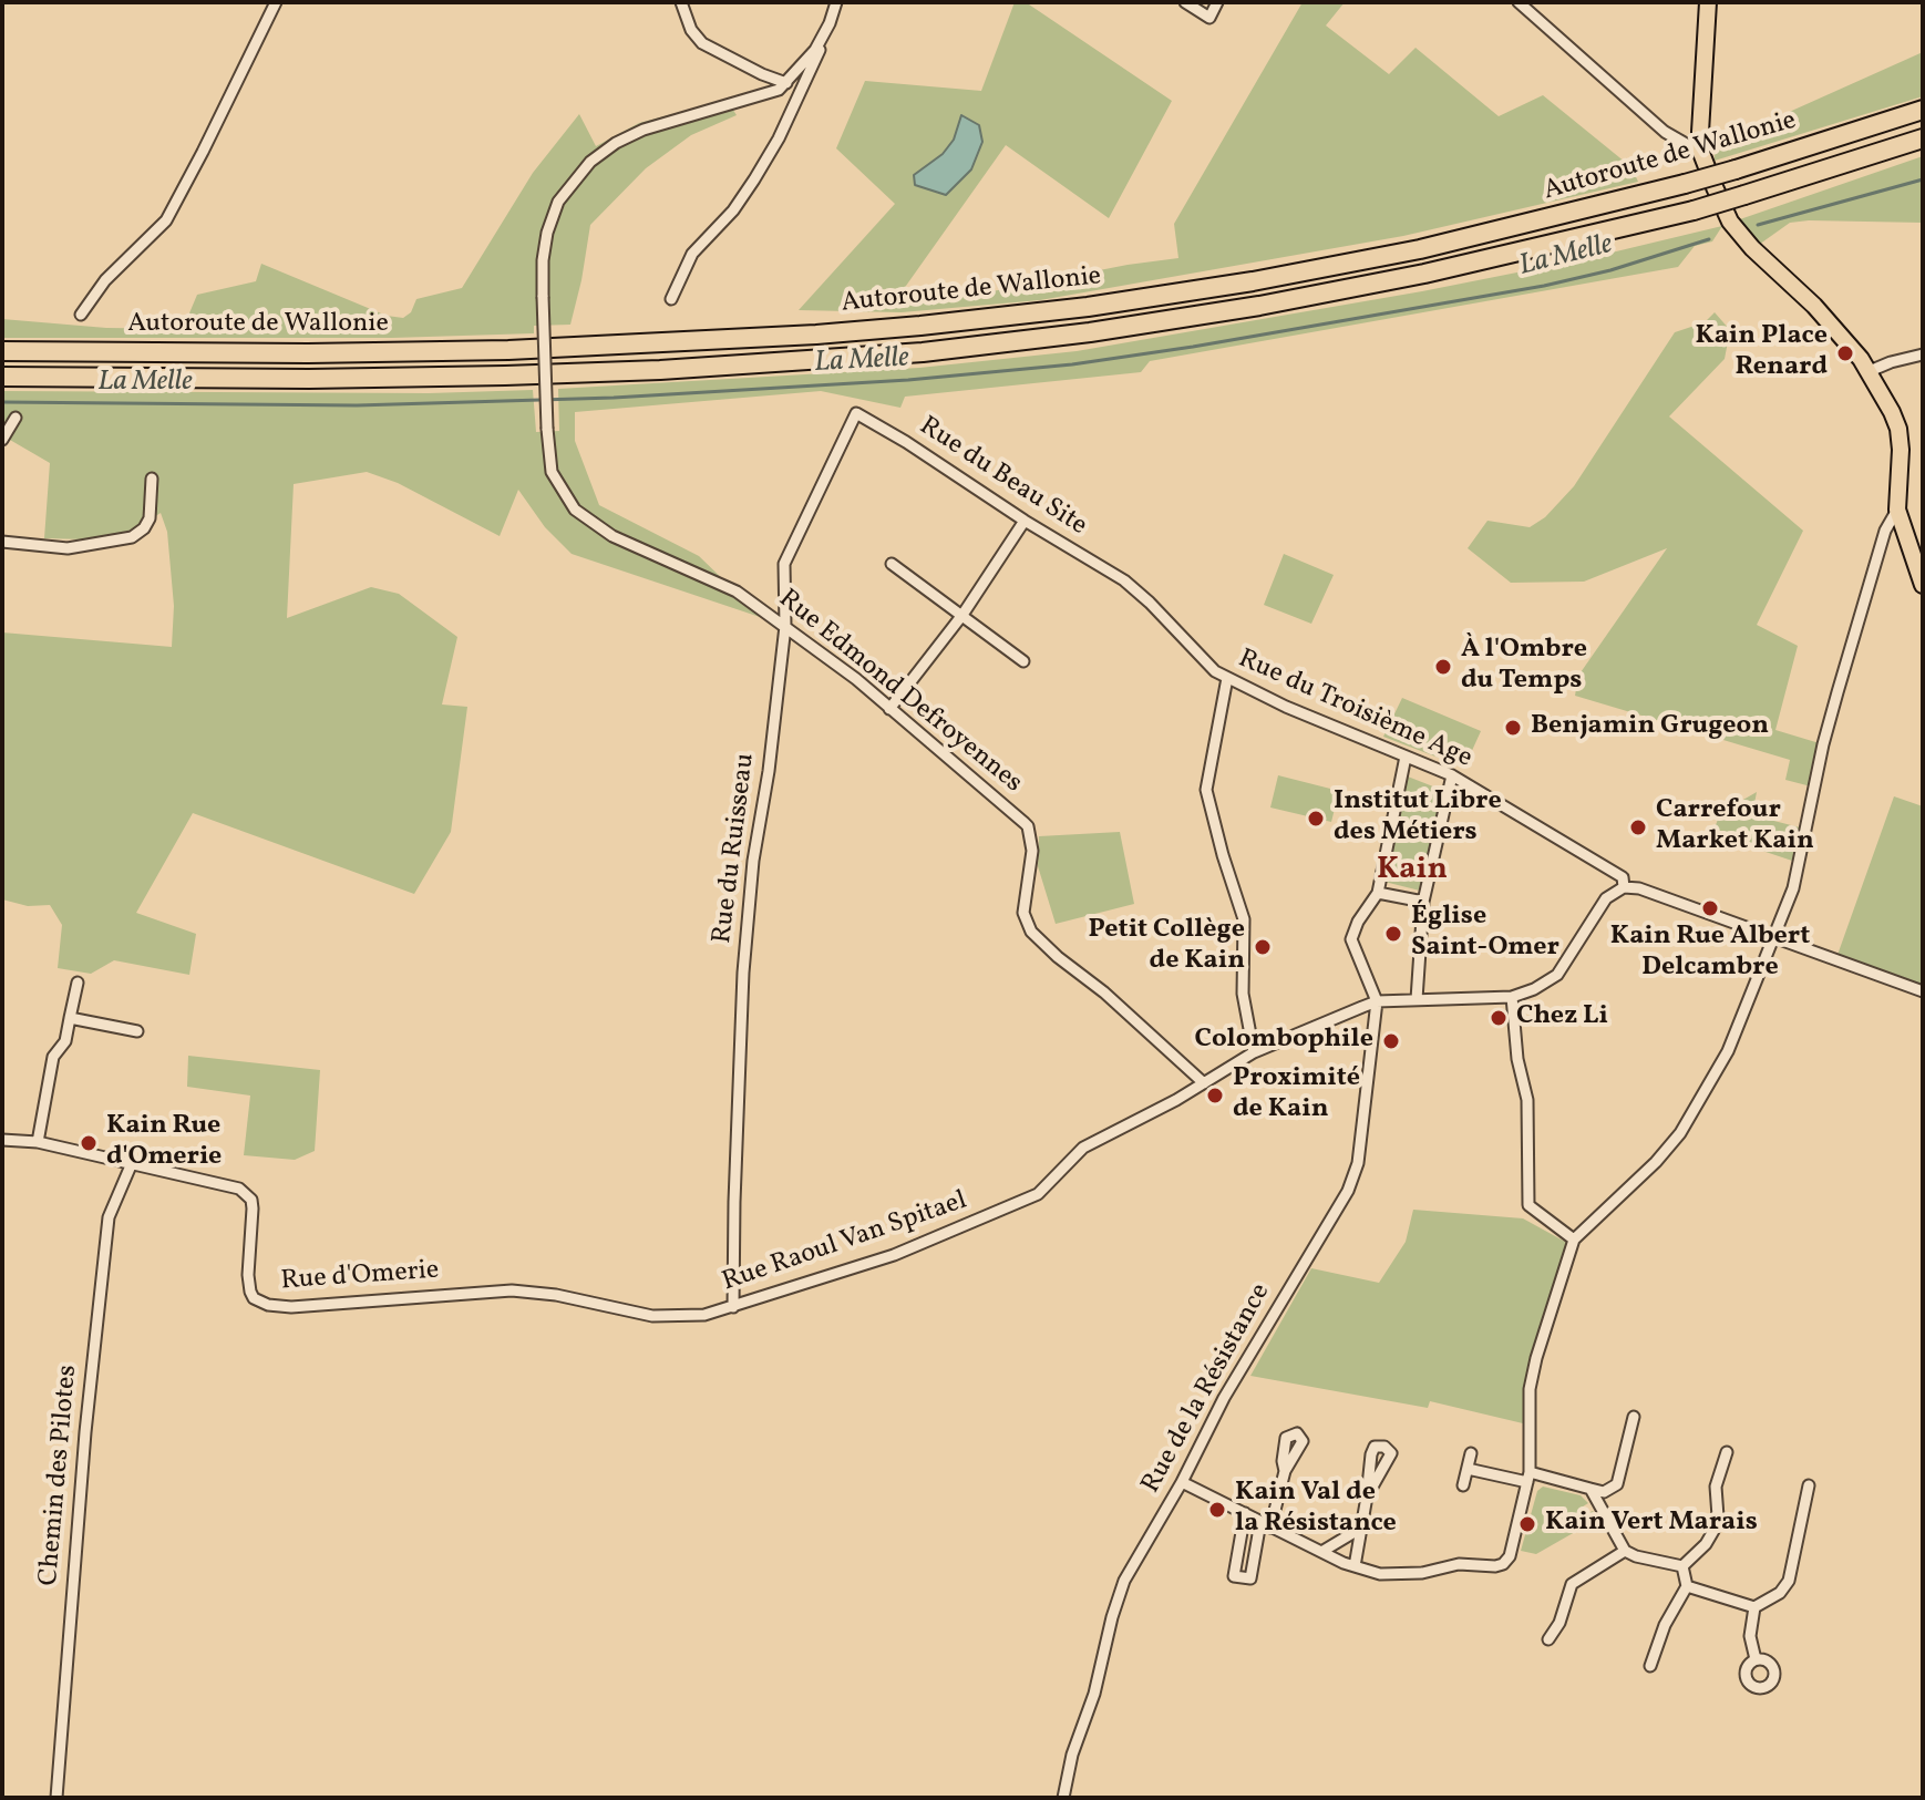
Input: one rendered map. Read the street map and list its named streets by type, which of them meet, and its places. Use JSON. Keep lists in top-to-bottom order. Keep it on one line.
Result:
{"streets":{"highway":["Autoroute de Wallonie"],"street":["Rue du Beau Site","Rue Edmond Defroyennes","Rue du Troisième Age","Rue du Ruisseau","Rue Raoul Van Spitael","Rue d'Omerie","Rue de la Résistance","Chemin des Pilotes"]},"crossings":[["Rue du Beau Site","Rue du Troisième Age"],["Rue du Beau Site","Rue du Ruisseau"],["Rue Edmond Defroyennes","Rue du Ruisseau"],["Rue Edmond Defroyennes","Rue Raoul Van Spitael"],["Rue du Ruisseau","Rue Raoul Van Spitael"],["Rue Raoul Van Spitael","Rue d'Omerie"],["Rue Raoul Van Spitael","Rue de la Résistance"],["Rue d'Omerie","Chemin des Pilotes"]],"districts":["Kain"],"water":["La Melle"],"places":["Kain Place Renard","À l'Ombre du Temps","Benjamin Grugeon","Institut Libre des Métiers","Carrefour Market Kain","Kain Rue Albert Delcambre","Église Saint-Omer","Petit Collège de Kain","Chez Li","Colombophile","Proximité de Kain","Kain Rue d'Omerie","Kain Val de la Résistance","Kain Vert Marais"]}
